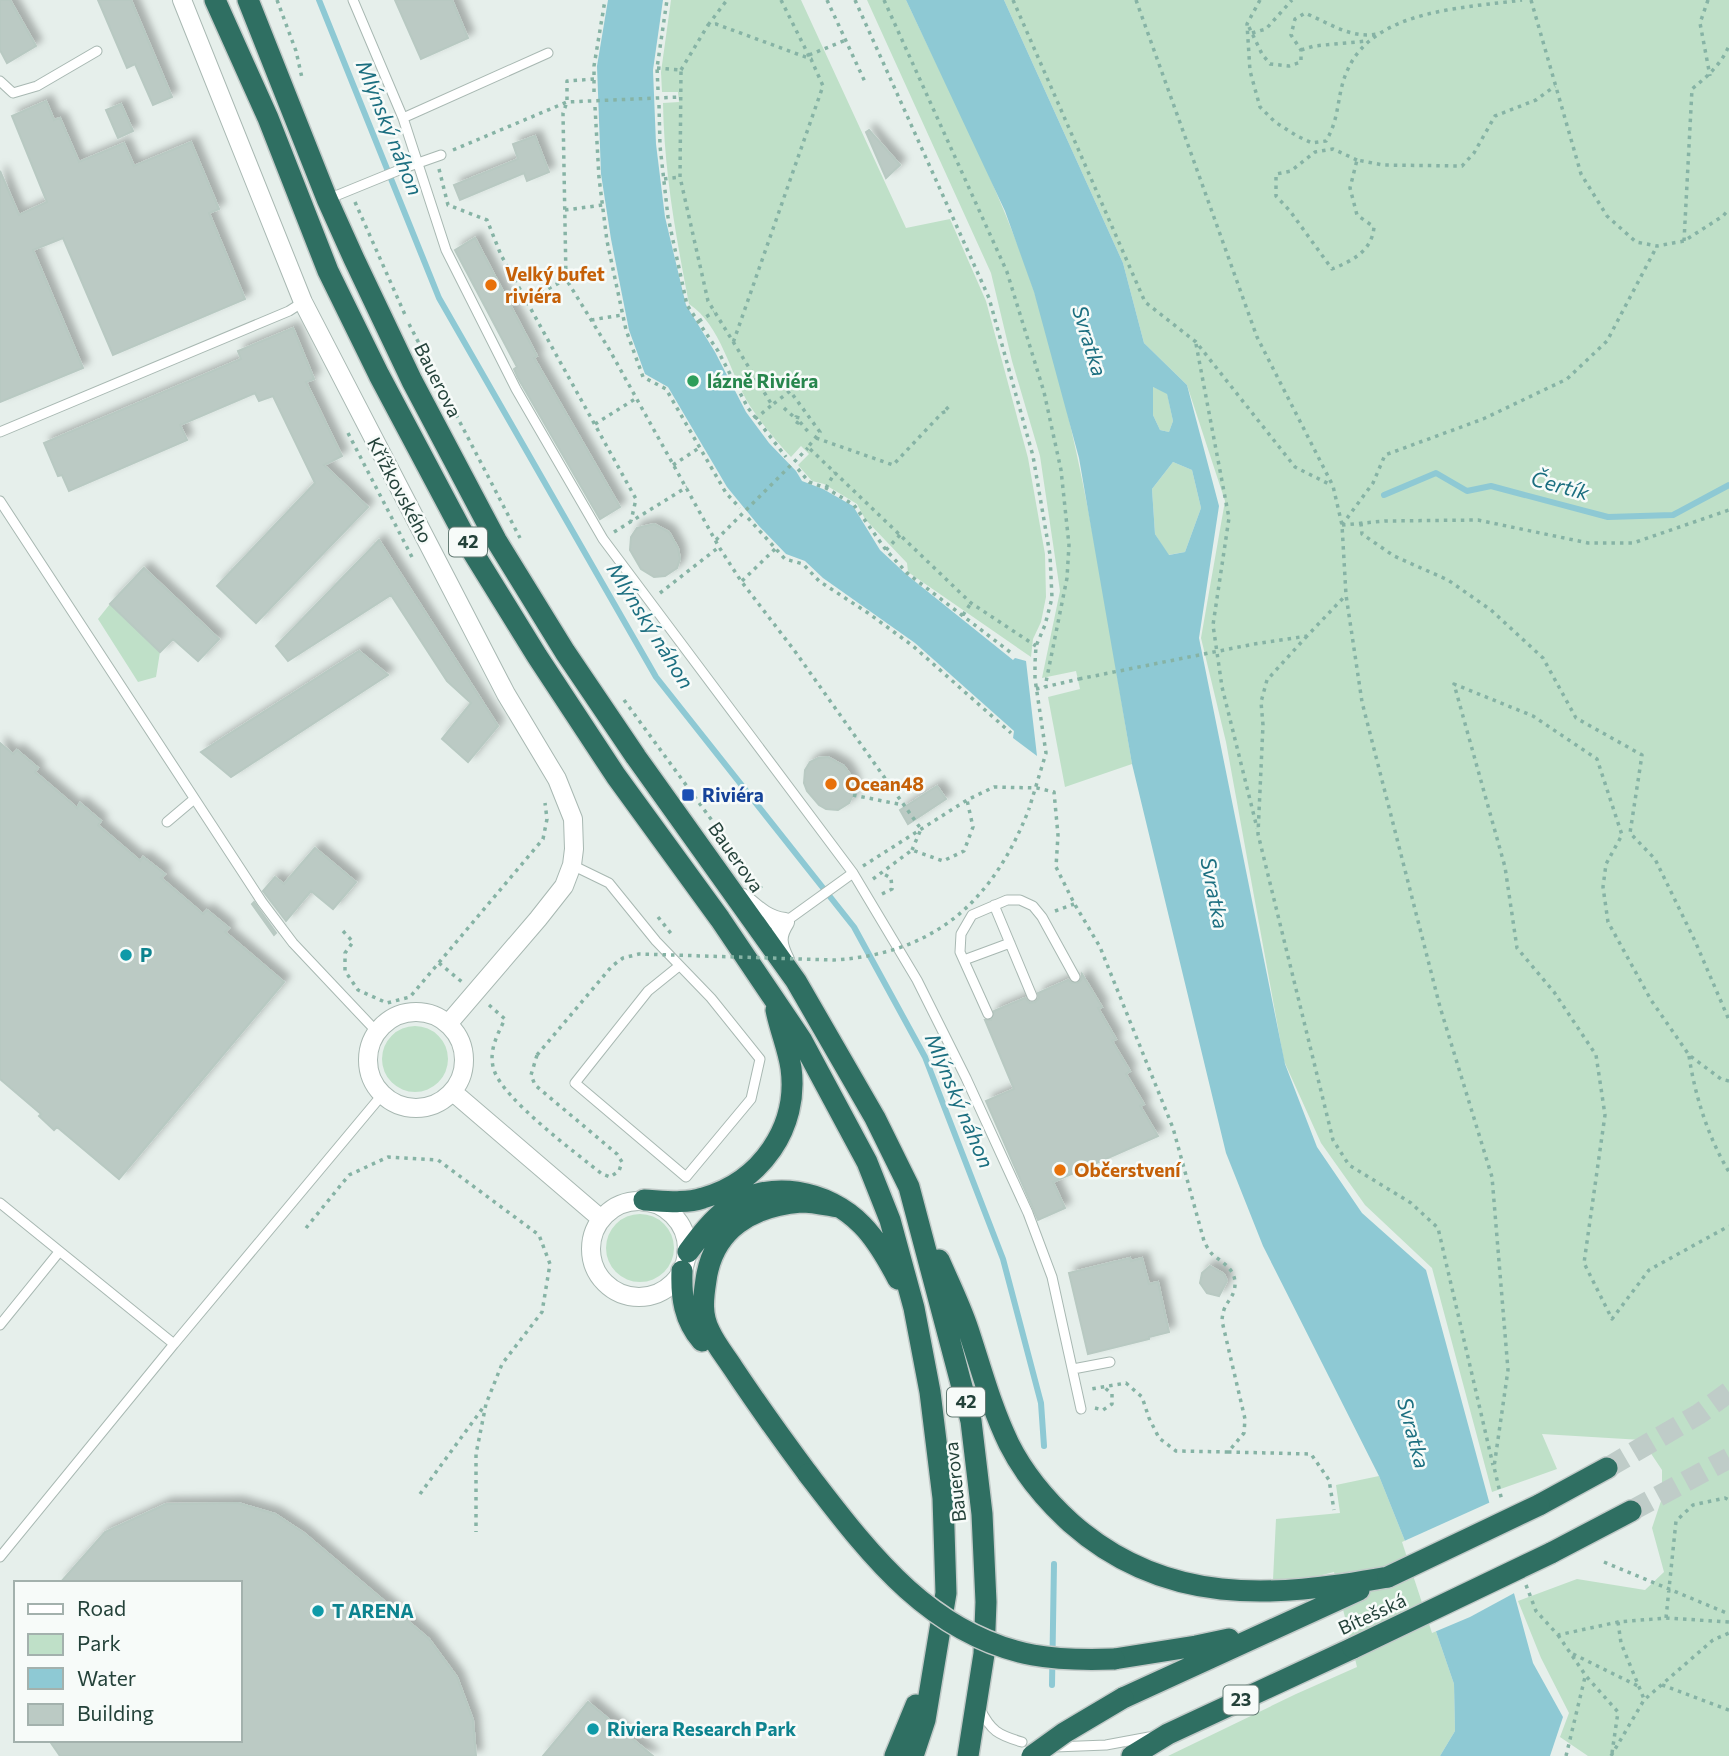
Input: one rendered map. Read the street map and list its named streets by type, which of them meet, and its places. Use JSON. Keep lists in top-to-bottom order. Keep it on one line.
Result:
{"streets":{"highway":["Bauerova","42","Bítešská","23"],"street":["Křížkovského"]},"crossings":[["Bauerova","42"]],"water":["Mlýnský náhon","Svratka","Čertík"],"places":{"other":["Velký bufet riviéra","lázně Riviéra","Ocean48","P","Občerstvení","T ARENA","Riviera Research Park"],"transit":["Riviéra"]},"legend":["Road","Park","Water","Building"]}
